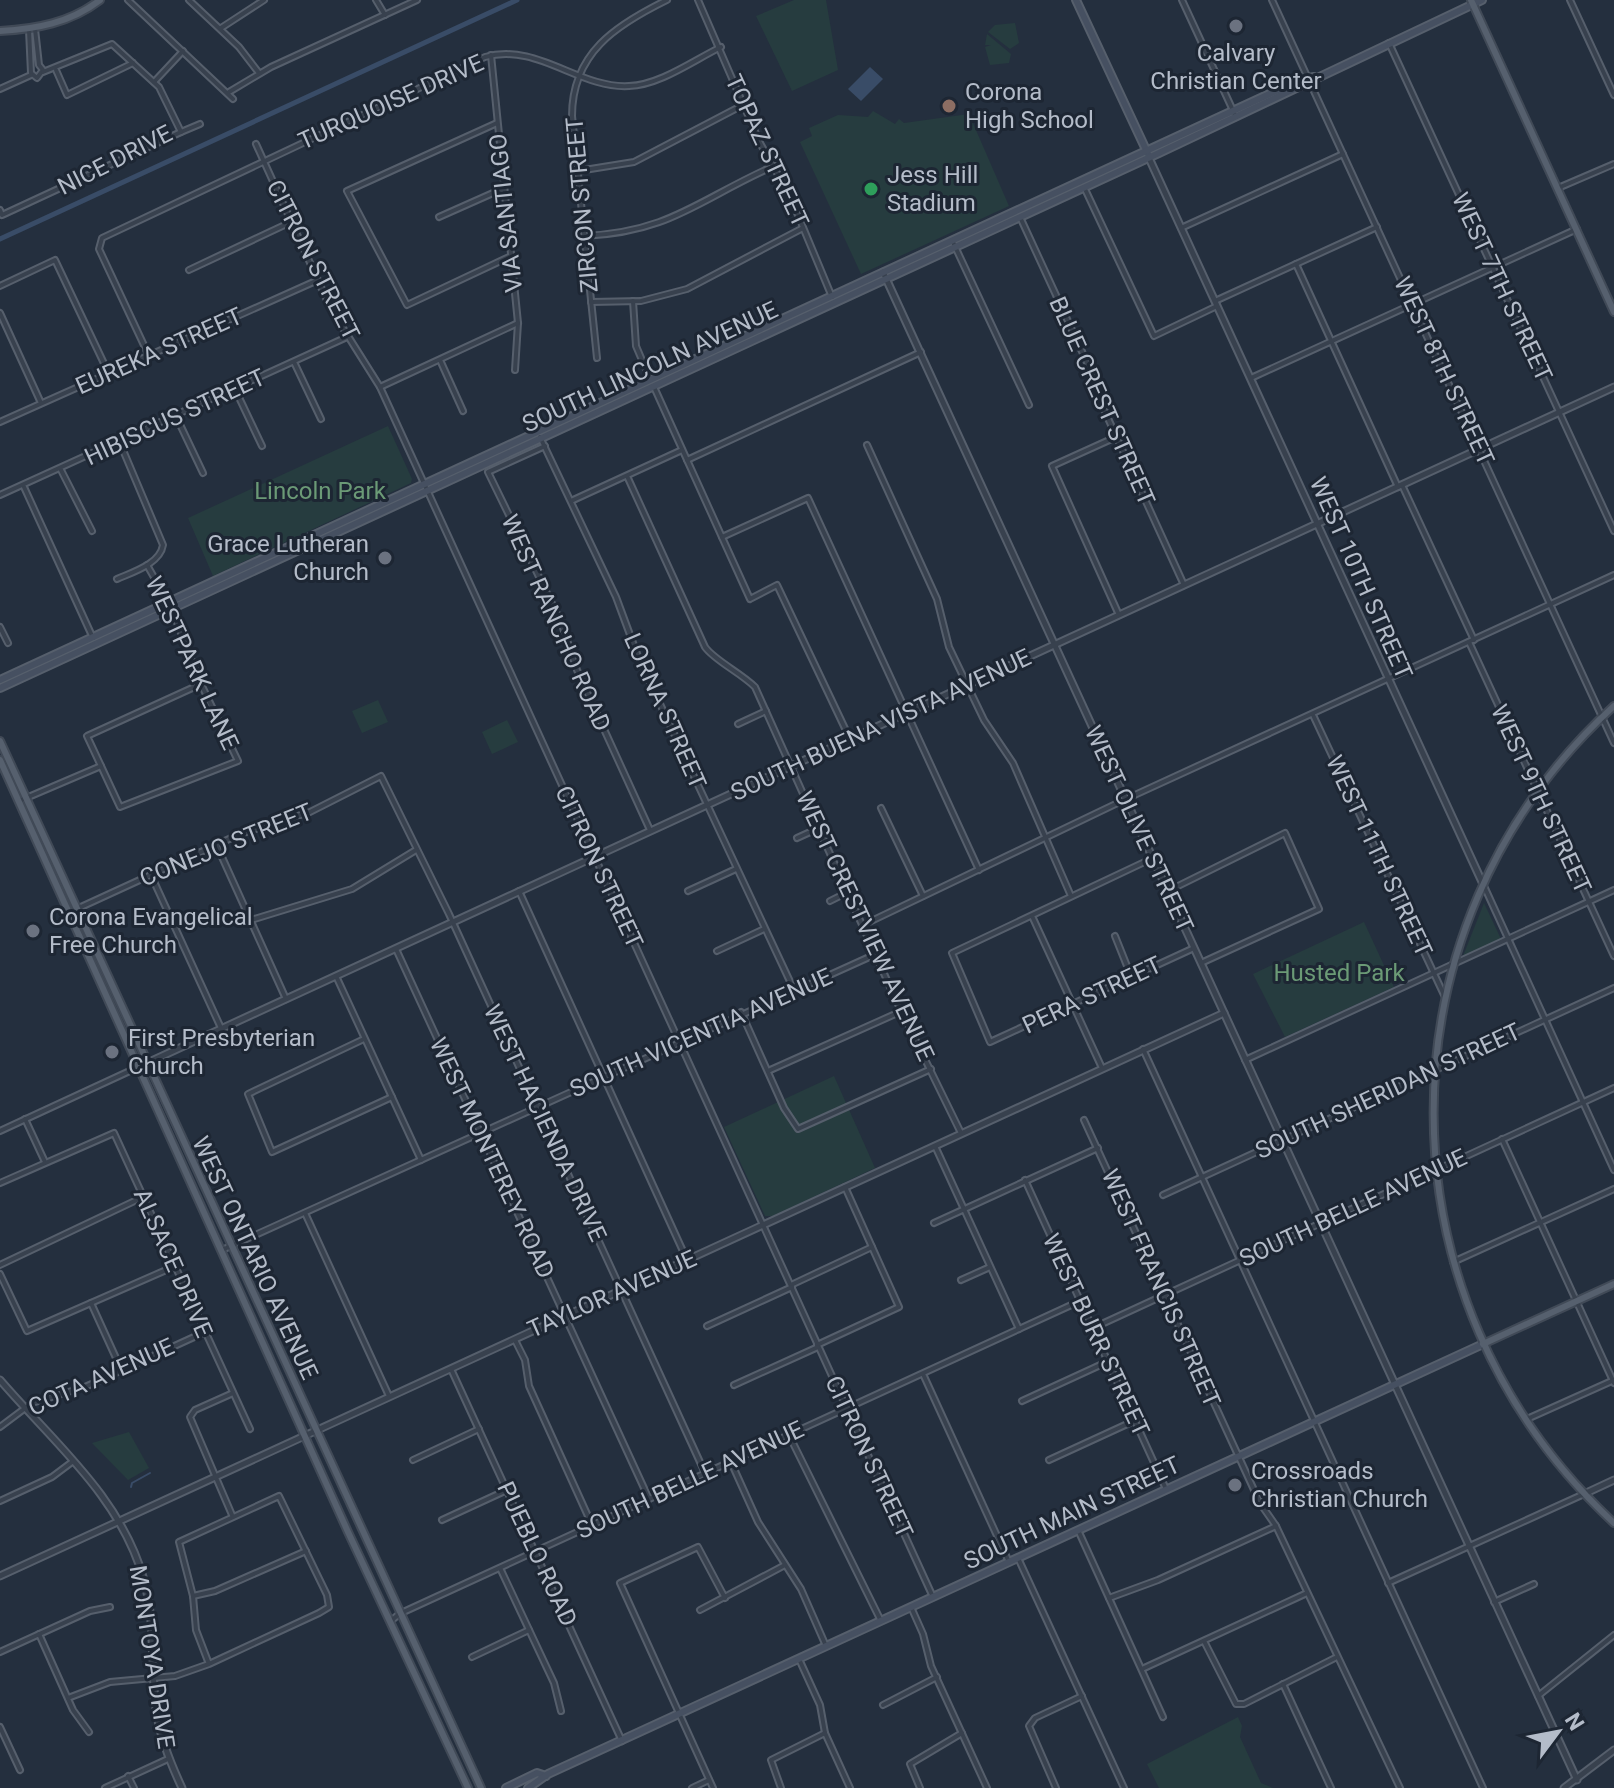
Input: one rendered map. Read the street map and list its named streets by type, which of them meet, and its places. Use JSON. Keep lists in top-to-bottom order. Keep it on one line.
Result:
{"streets":{"main road":["SOUTH LINCOLN AVENUE","WEST 10TH STREET","WEST ONTARIO AVENUE","SOUTH MAIN STREET"],"street":["TURQUOISE DRIVE","TOPAZ STREET","NICE DRIVE","ZIRCON STREET","VIA SANTIAGO","CITRON STREET","WEST 7TH STREET","EUREKA STREET","WEST 8TH STREET","BLUE CREST STREET","HIBISCUS STREET","WEST RANCHO ROAD","WESTPARK LANE","LORNA STREET","SOUTH BUENA VISTA AVENUE","WEST 9TH STREET","WEST OLIVE STREET","CONEJO STREET","WEST 11TH STREET","WEST CRESTVIEW AVENUE","PERA STREET","SOUTH VICENTIA AVENUE","SOUTH SHERIDAN STREET","WEST HACIENDA DRIVE","WEST MONTEREY ROAD","SOUTH BELLE AVENUE","ALSACE DRIVE","WEST FRANCIS STREET","TAYLOR AVENUE","WEST BURR STREET","COTA AVENUE","PUEBLO ROAD","MONTOYA DRIVE"]},"crossings":[["TURQUOISE DRIVE","TOPAZ STREET"],["TURQUOISE DRIVE","ZIRCON STREET"],["TURQUOISE DRIVE","VIA SANTIAGO"],["TURQUOISE DRIVE","CITRON STREET"],["TURQUOISE DRIVE","EUREKA STREET"],["TOPAZ STREET","SOUTH LINCOLN AVENUE"],["CITRON STREET","EUREKA STREET"],["CITRON STREET","SOUTH LINCOLN AVENUE"],["CITRON STREET","HIBISCUS STREET"],["CITRON STREET","SOUTH BUENA VISTA AVENUE"],["CITRON STREET","SOUTH VICENTIA AVENUE"],["CITRON STREET","SOUTH BELLE AVENUE"],["CITRON STREET","TAYLOR AVENUE"],["CITRON STREET","SOUTH MAIN STREET"],["WEST 7TH STREET","SOUTH LINCOLN AVENUE"],["WEST 7TH STREET","SOUTH BUENA VISTA AVENUE"],["SOUTH LINCOLN AVENUE","WEST 8TH STREET"],["SOUTH LINCOLN AVENUE","BLUE CREST STREET"],["SOUTH LINCOLN AVENUE","WEST 10TH STREET"],["SOUTH LINCOLN AVENUE","WESTPARK LANE"],["SOUTH LINCOLN AVENUE","LORNA STREET"],["SOUTH LINCOLN AVENUE","WEST OLIVE STREET"],["WEST 8TH STREET","SOUTH BUENA VISTA AVENUE"],["BLUE CREST STREET","SOUTH BUENA VISTA AVENUE"],["WEST 10TH STREET","SOUTH BUENA VISTA AVENUE"],["WEST 10TH STREET","SOUTH SHERIDAN STREET"],["WEST 10TH STREET","SOUTH BELLE AVENUE"],["WEST RANCHO ROAD","LORNA STREET"],["WEST RANCHO ROAD","SOUTH BUENA VISTA AVENUE"],["LORNA STREET","SOUTH BUENA VISTA AVENUE"],["LORNA STREET","SOUTH VICENTIA AVENUE"],["SOUTH BUENA VISTA AVENUE","WEST 9TH STREET"],["SOUTH BUENA VISTA AVENUE","WEST OLIVE STREET"],["SOUTH BUENA VISTA AVENUE","WEST CRESTVIEW AVENUE"],["SOUTH BUENA VISTA AVENUE","WEST HACIENDA DRIVE"],["SOUTH BUENA VISTA AVENUE","WEST MONTEREY ROAD"],["SOUTH BUENA VISTA AVENUE","WEST ONTARIO AVENUE"],["WEST OLIVE STREET","PERA STREET"],["WEST OLIVE STREET","SOUTH SHERIDAN STREET"],["WEST OLIVE STREET","SOUTH BELLE AVENUE"],["WEST OLIVE STREET","TAYLOR AVENUE"],["WEST OLIVE STREET","SOUTH MAIN STREET"],["CONEJO STREET","WEST HACIENDA DRIVE"],["CONEJO STREET","WEST ONTARIO AVENUE"],["WEST CRESTVIEW AVENUE","SOUTH VICENTIA AVENUE"],["WEST CRESTVIEW AVENUE","TAYLOR AVENUE"],["SOUTH VICENTIA AVENUE","WEST HACIENDA DRIVE"],["SOUTH VICENTIA AVENUE","WEST MONTEREY ROAD"],["SOUTH VICENTIA AVENUE","WEST ONTARIO AVENUE"],["WEST HACIENDA DRIVE","SOUTH BELLE AVENUE"],["WEST HACIENDA DRIVE","TAYLOR AVENUE"],["WEST MONTEREY ROAD","SOUTH BELLE AVENUE"],["WEST MONTEREY ROAD","TAYLOR AVENUE"],["SOUTH BELLE AVENUE","WEST ONTARIO AVENUE"],["SOUTH BELLE AVENUE","WEST FRANCIS STREET"],["SOUTH BELLE AVENUE","WEST BURR STREET"],["SOUTH BELLE AVENUE","PUEBLO ROAD"],["WEST ONTARIO AVENUE","TAYLOR AVENUE"],["ALSACE DRIVE","COTA AVENUE"],["WEST FRANCIS STREET","SOUTH MAIN STREET"],["TAYLOR AVENUE","PUEBLO ROAD"],["TAYLOR AVENUE","MONTOYA DRIVE"],["WEST BURR STREET","SOUTH MAIN STREET"],["COTA AVENUE","MONTOYA DRIVE"],["SOUTH MAIN STREET","PUEBLO ROAD"]],"parks":["Lincoln Park","Husted Park"],"places":["Calvary Christian Center","Corona High School","Jess Hill Stadium","Grace Lutheran Church","Corona Evangelical Free Church","First Presbyterian Church","Crossroads Christian Church"],"north":"top right"}
